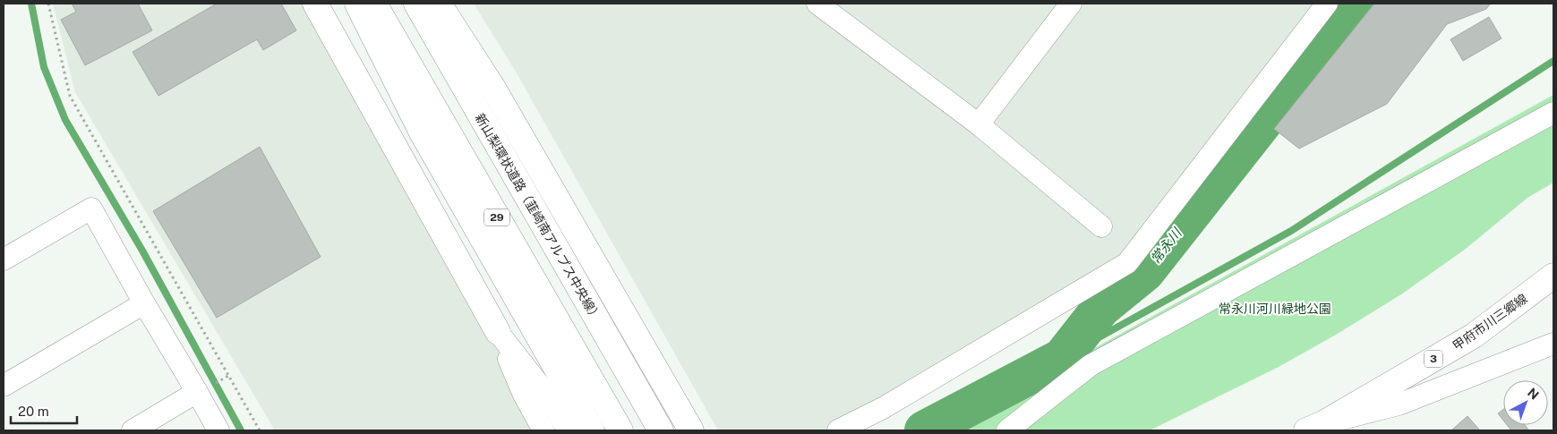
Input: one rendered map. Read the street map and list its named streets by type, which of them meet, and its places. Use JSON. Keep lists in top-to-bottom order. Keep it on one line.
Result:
{"streets":{"main road":["29","新山梨環状道路（韮崎南アルプス中央線）","甲府市川三郷線","3"]},"water":["常永川"],"parks":["常永川河川緑地公園"],"scale_bar":"20 m","north":"top right"}
